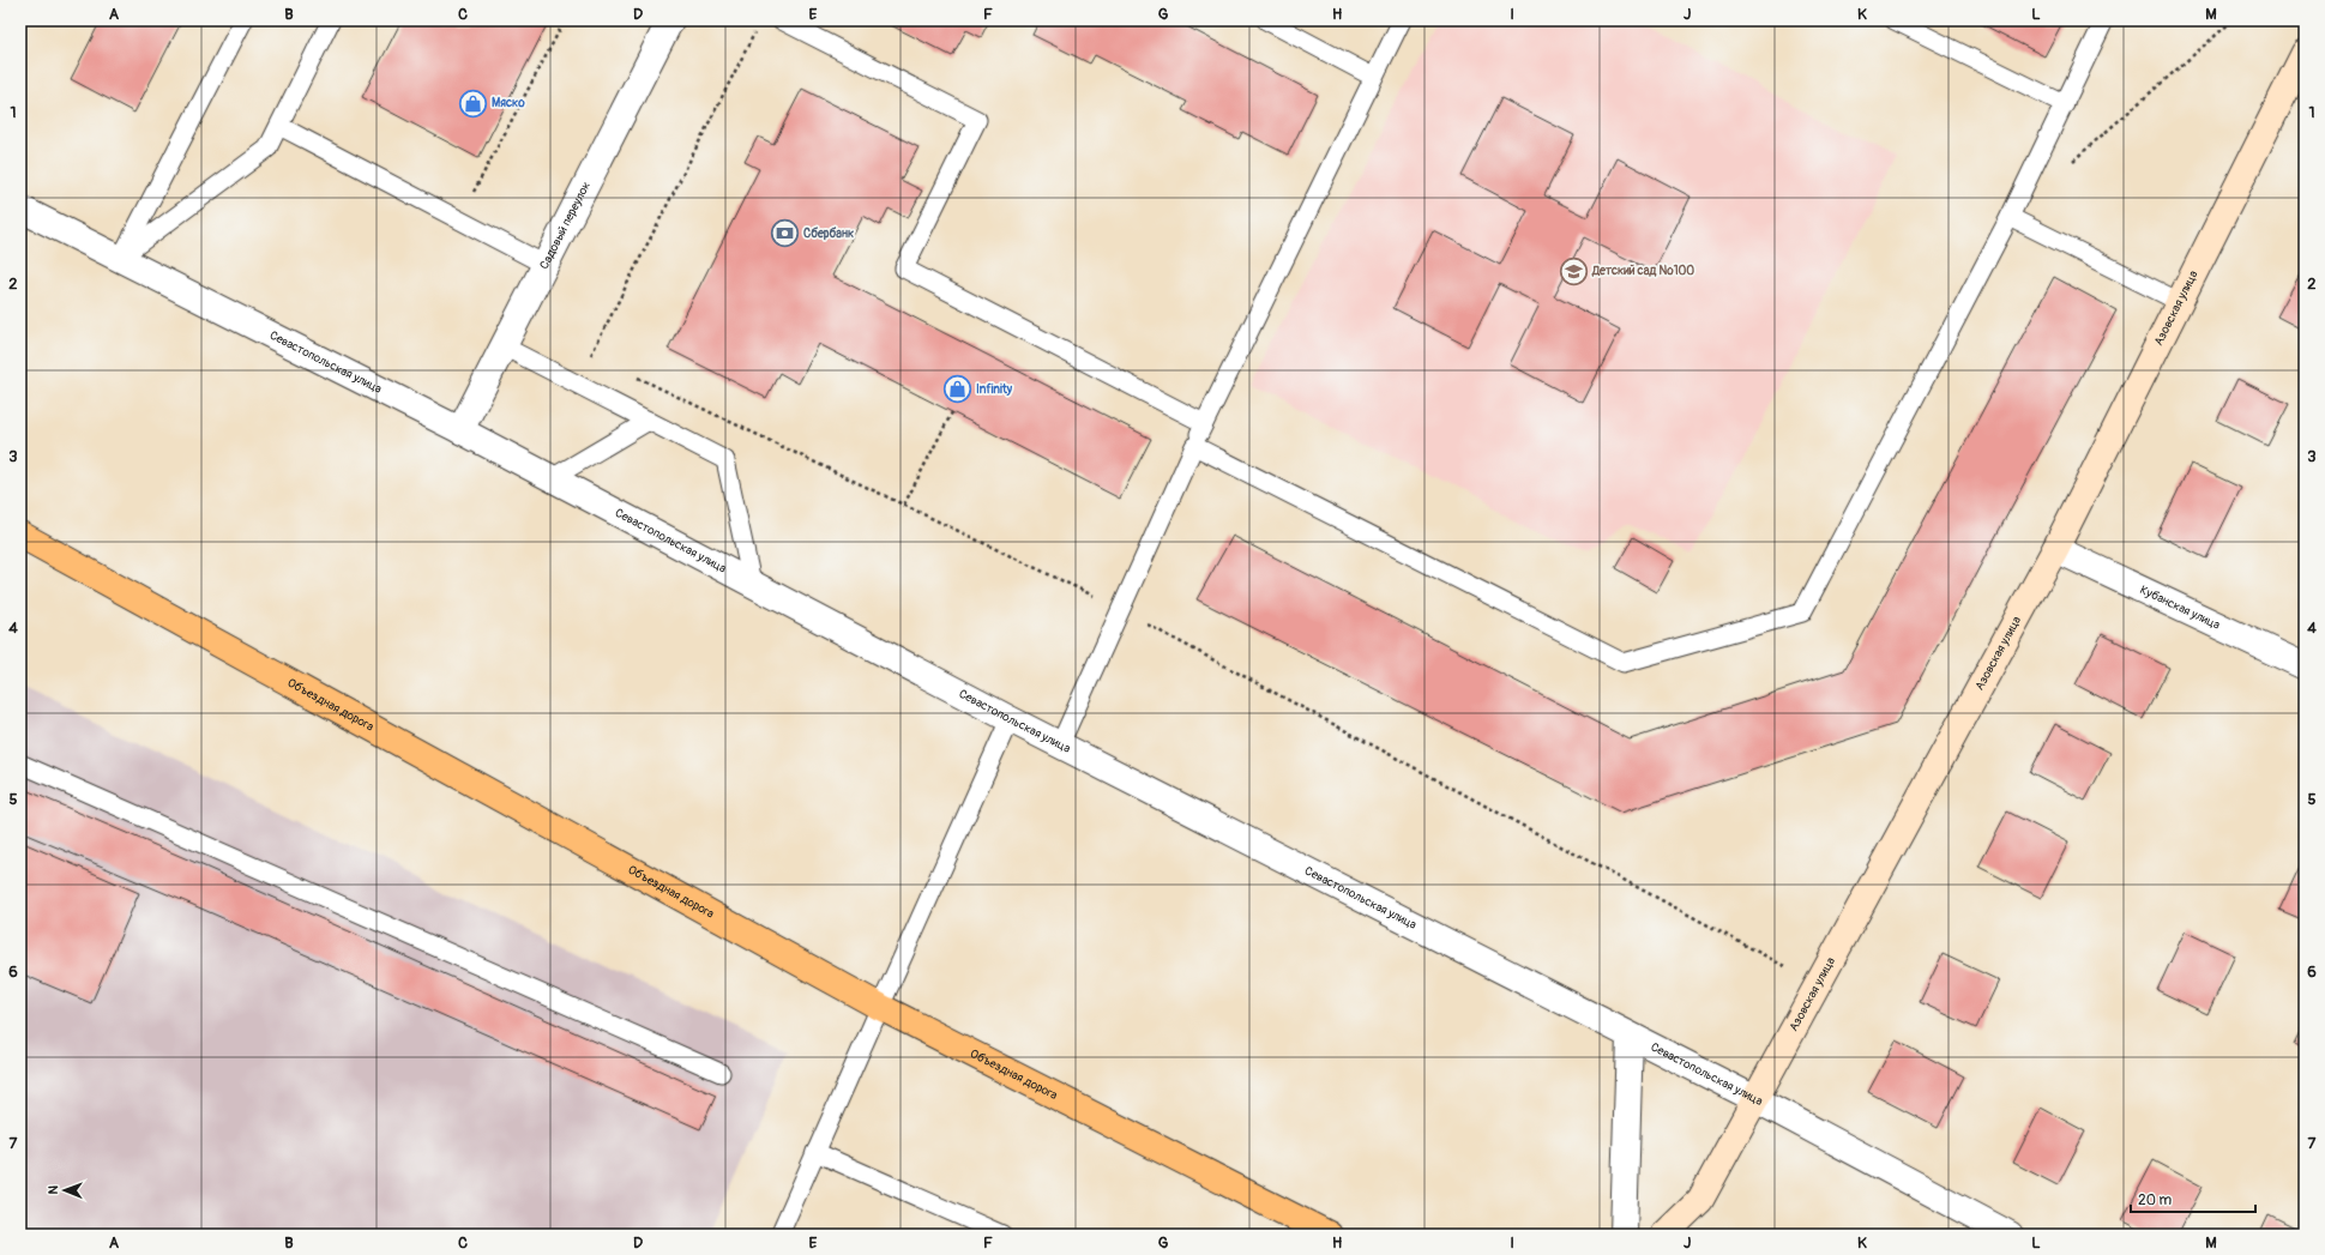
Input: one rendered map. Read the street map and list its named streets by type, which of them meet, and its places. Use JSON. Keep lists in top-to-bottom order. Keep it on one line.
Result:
{"streets":{"main road":["Объездная дорога"],"street":["Садовый переулок","Азовская улица","Севастопольская улица","Кубанская улица"]},"crossings":[["Садовый переулок","Севастопольская улица"],["Азовская улица","Севастопольская улица"],["Азовская улица","Кубанская улица"]],"places":{"shop":["Мяско","Infinity"],"bank":["Сбербанк"],"school or university":["Детский сад №100"]},"scale_bar":"20 m","north":"left","grid":{"columns":["A","B","C","D","E","F","G","H","I","J","K","L","M"],"rows":["1","2","3","4","5","6","7"]}}
